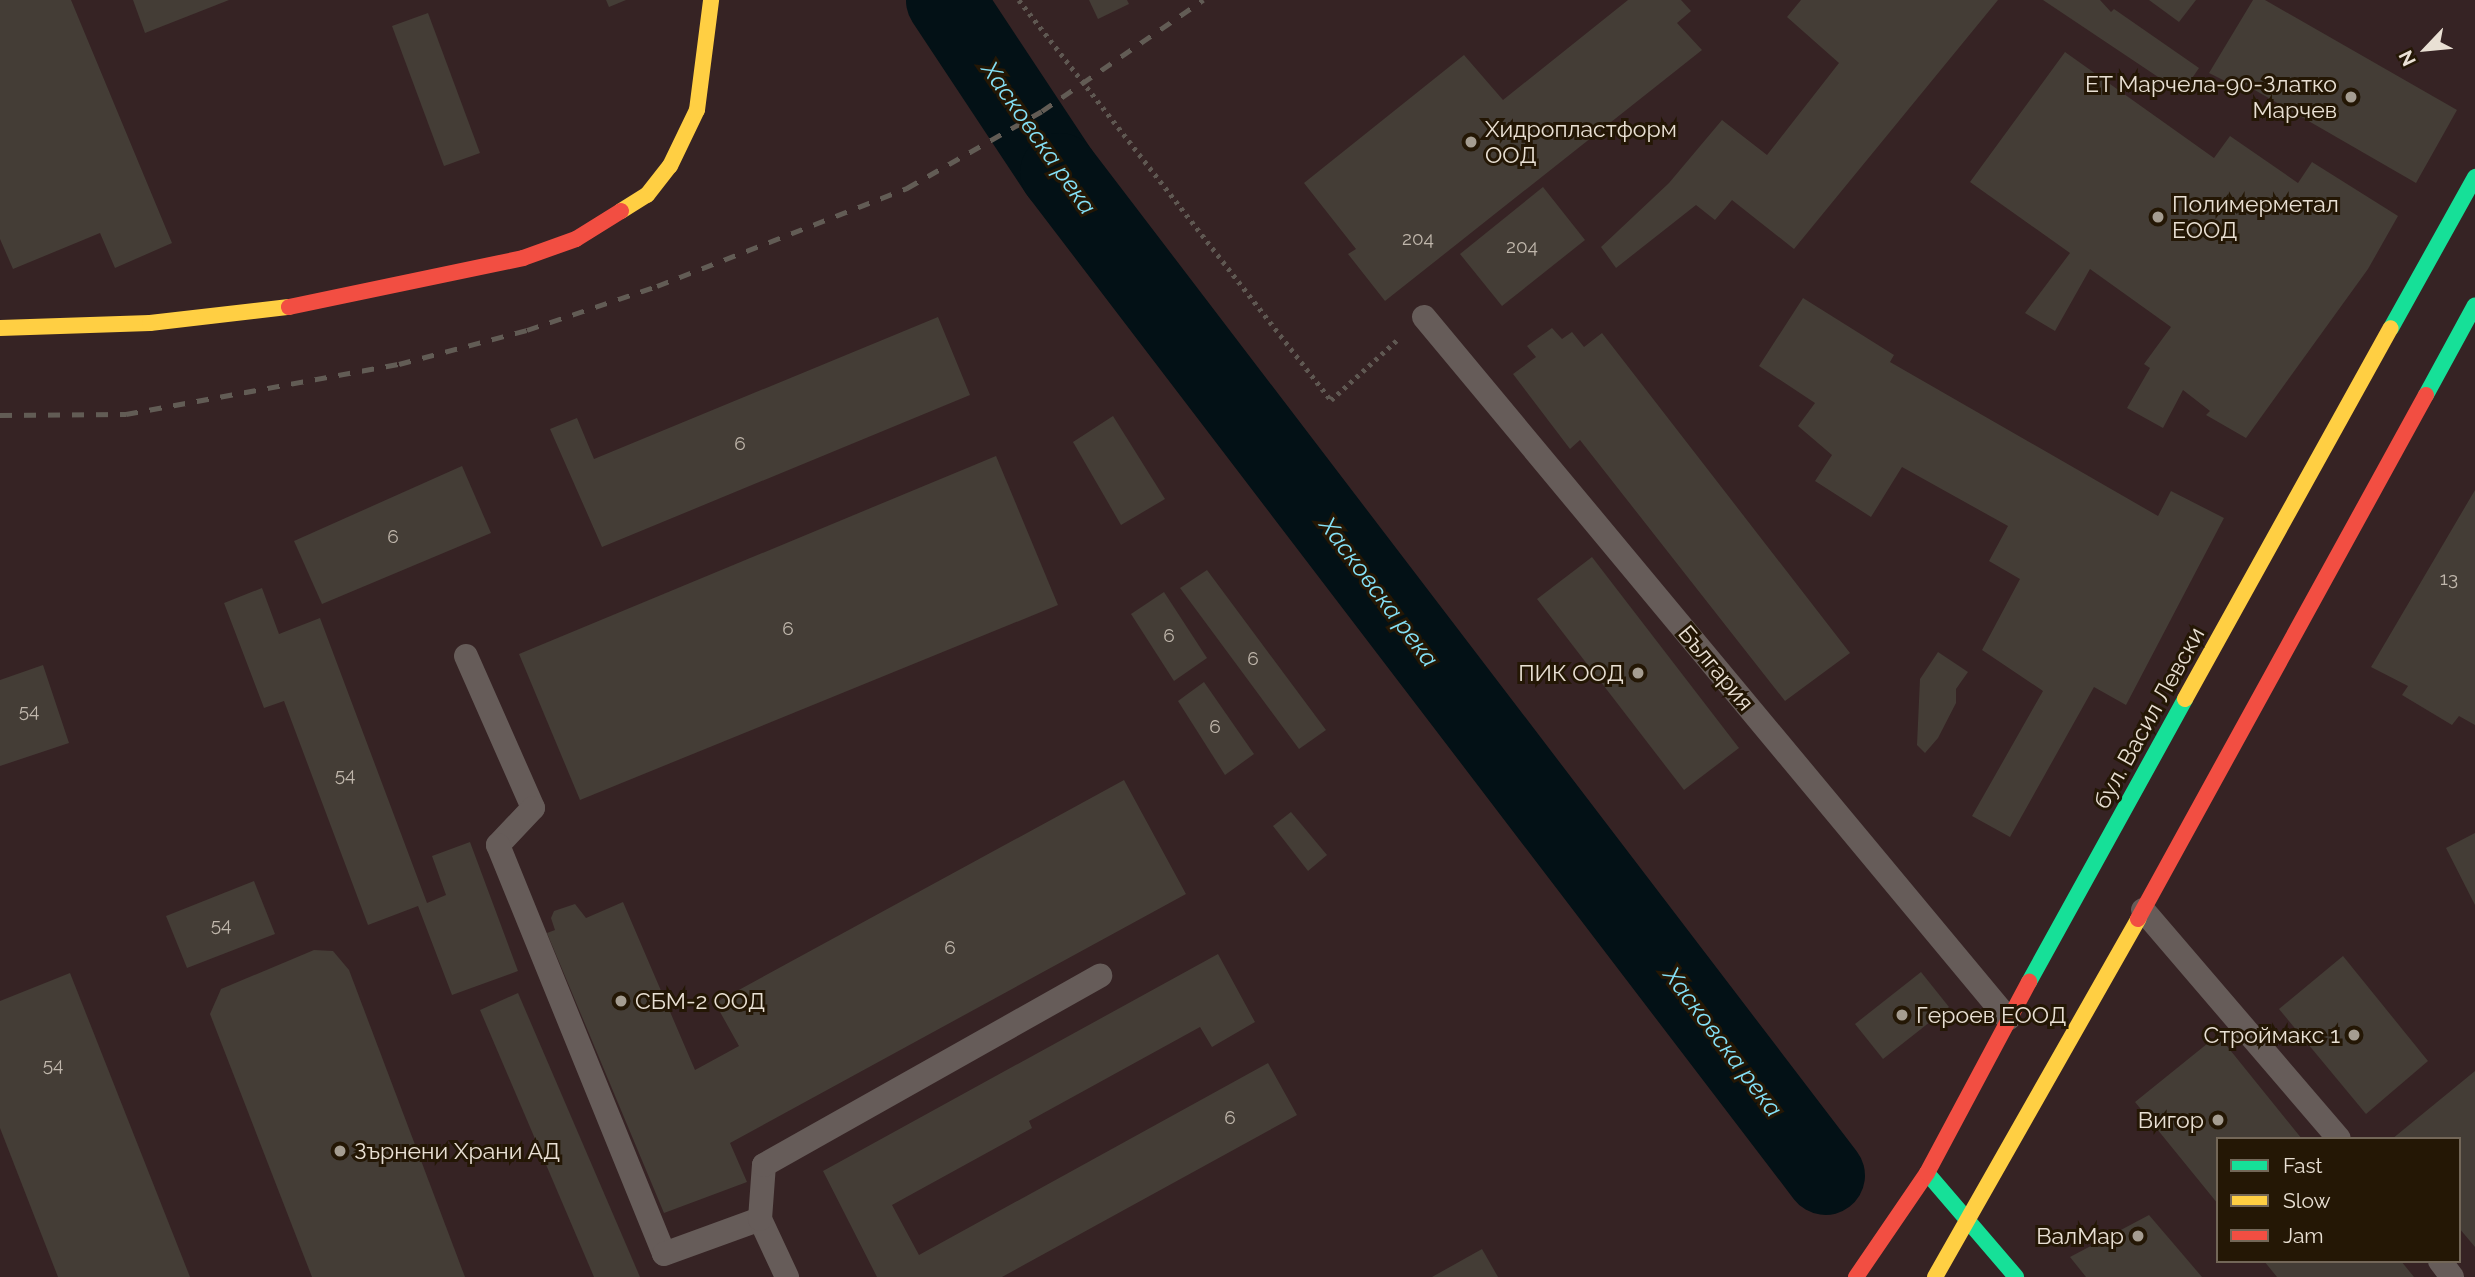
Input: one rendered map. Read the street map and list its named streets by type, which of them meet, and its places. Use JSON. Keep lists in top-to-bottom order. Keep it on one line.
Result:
{"streets":{"main road":["бул. Васил Левски"],"lane":["България"]},"crossings":[["България","бул. Васил Левски"]],"water":["Хасковска река"],"places":["ЕТ Марчела-90-Златко Марчев","Хидропластформ ООД","Полимерметал ЕООД","ПИК ООД","СБМ-2 ООД","Героев ЕООД","Строймакс 1","Вигор","Зърнени Храни АД","ВалМар"],"house_numbers":["204","204","6","6","13","6","6","6","54","6","54","54","6","54","6"],"legend":["Fast","Slow","Jam"],"north":"bottom left"}
